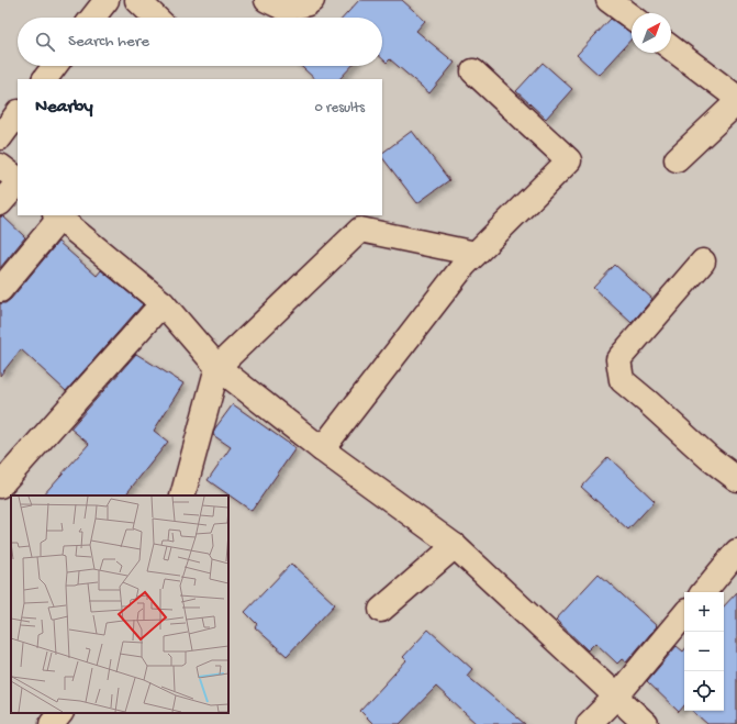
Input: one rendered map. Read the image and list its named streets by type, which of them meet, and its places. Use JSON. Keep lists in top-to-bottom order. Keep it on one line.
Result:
{"north":"top right","page":{"search":"Search here","heading":["Nearby","0 results"],"map_buttons":["+","−"]}}
